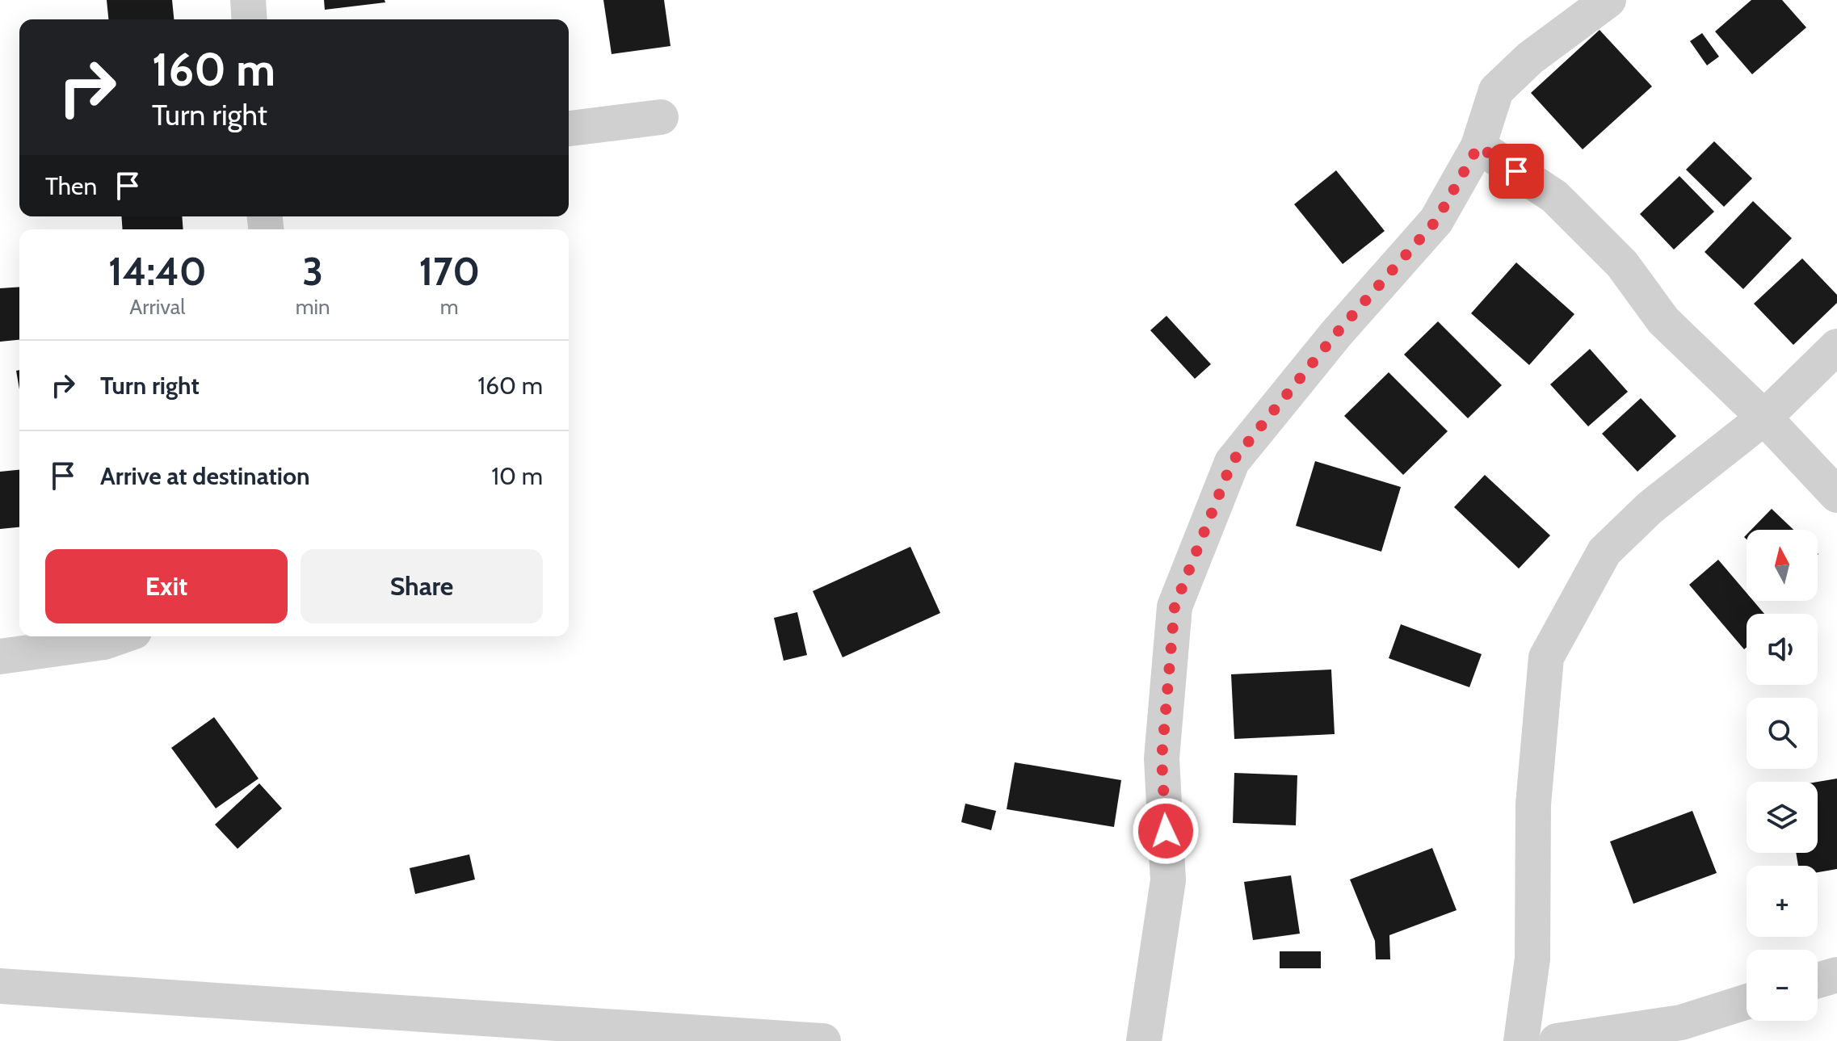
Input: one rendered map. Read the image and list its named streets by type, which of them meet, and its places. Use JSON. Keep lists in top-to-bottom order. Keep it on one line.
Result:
{"north":"top","page":{"turn":["160 m","Turn right"],"then":"Then","eta":["14:40","Arrival","3","min","170","m"],"list":[{"name":"Turn right","value":"160 m"},{"name":"Arrive at destination","value":"10 m"}],"map_buttons":["+","−"],"buttons":["Exit","Share"]}}
